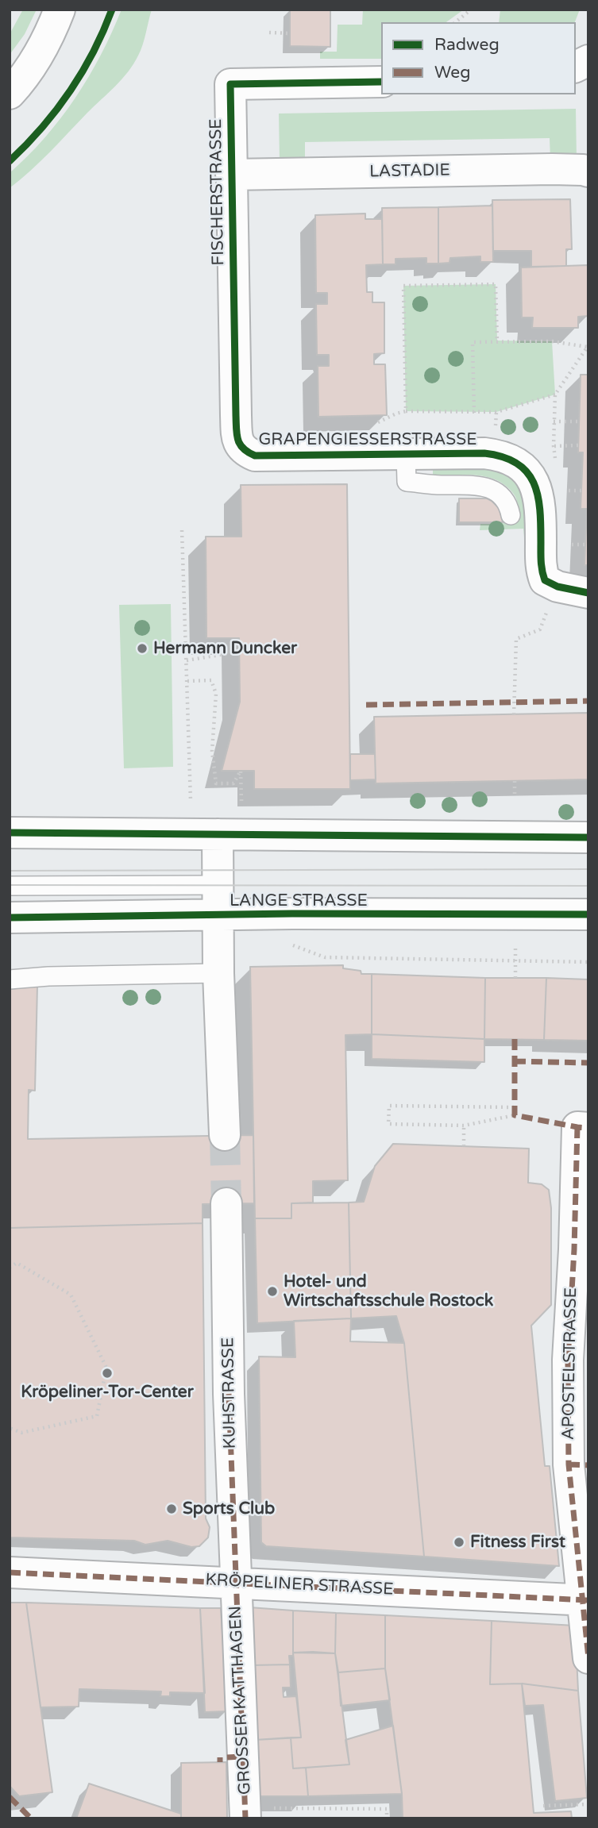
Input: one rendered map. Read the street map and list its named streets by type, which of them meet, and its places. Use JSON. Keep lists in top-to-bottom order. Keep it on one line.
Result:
{"streets":{"street":["LASTADIE","FISCHERSTRASSE","GRAPENGIESSERSTRASSE","LANGE STRASSE","APOSTELSTRASSE","KUHSTRASSE","KRÖPELINER STRASSE","GROSSER KATTHAGEN"]},"crossings":[["LASTADIE","FISCHERSTRASSE"],["FISCHERSTRASSE","GRAPENGIESSERSTRASSE"],["APOSTELSTRASSE","KRÖPELINER STRASSE"],["KUHSTRASSE","KRÖPELINER STRASSE"],["KUHSTRASSE","GROSSER KATTHAGEN"],["KRÖPELINER STRASSE","GROSSER KATTHAGEN"]],"places":["Hermann Duncker","Hotel- und Wirtschaftsschule Rostock","Kröpeliner-Tor-Center","Sports Club","Fitness First"],"legend":["Radweg","Weg"]}
